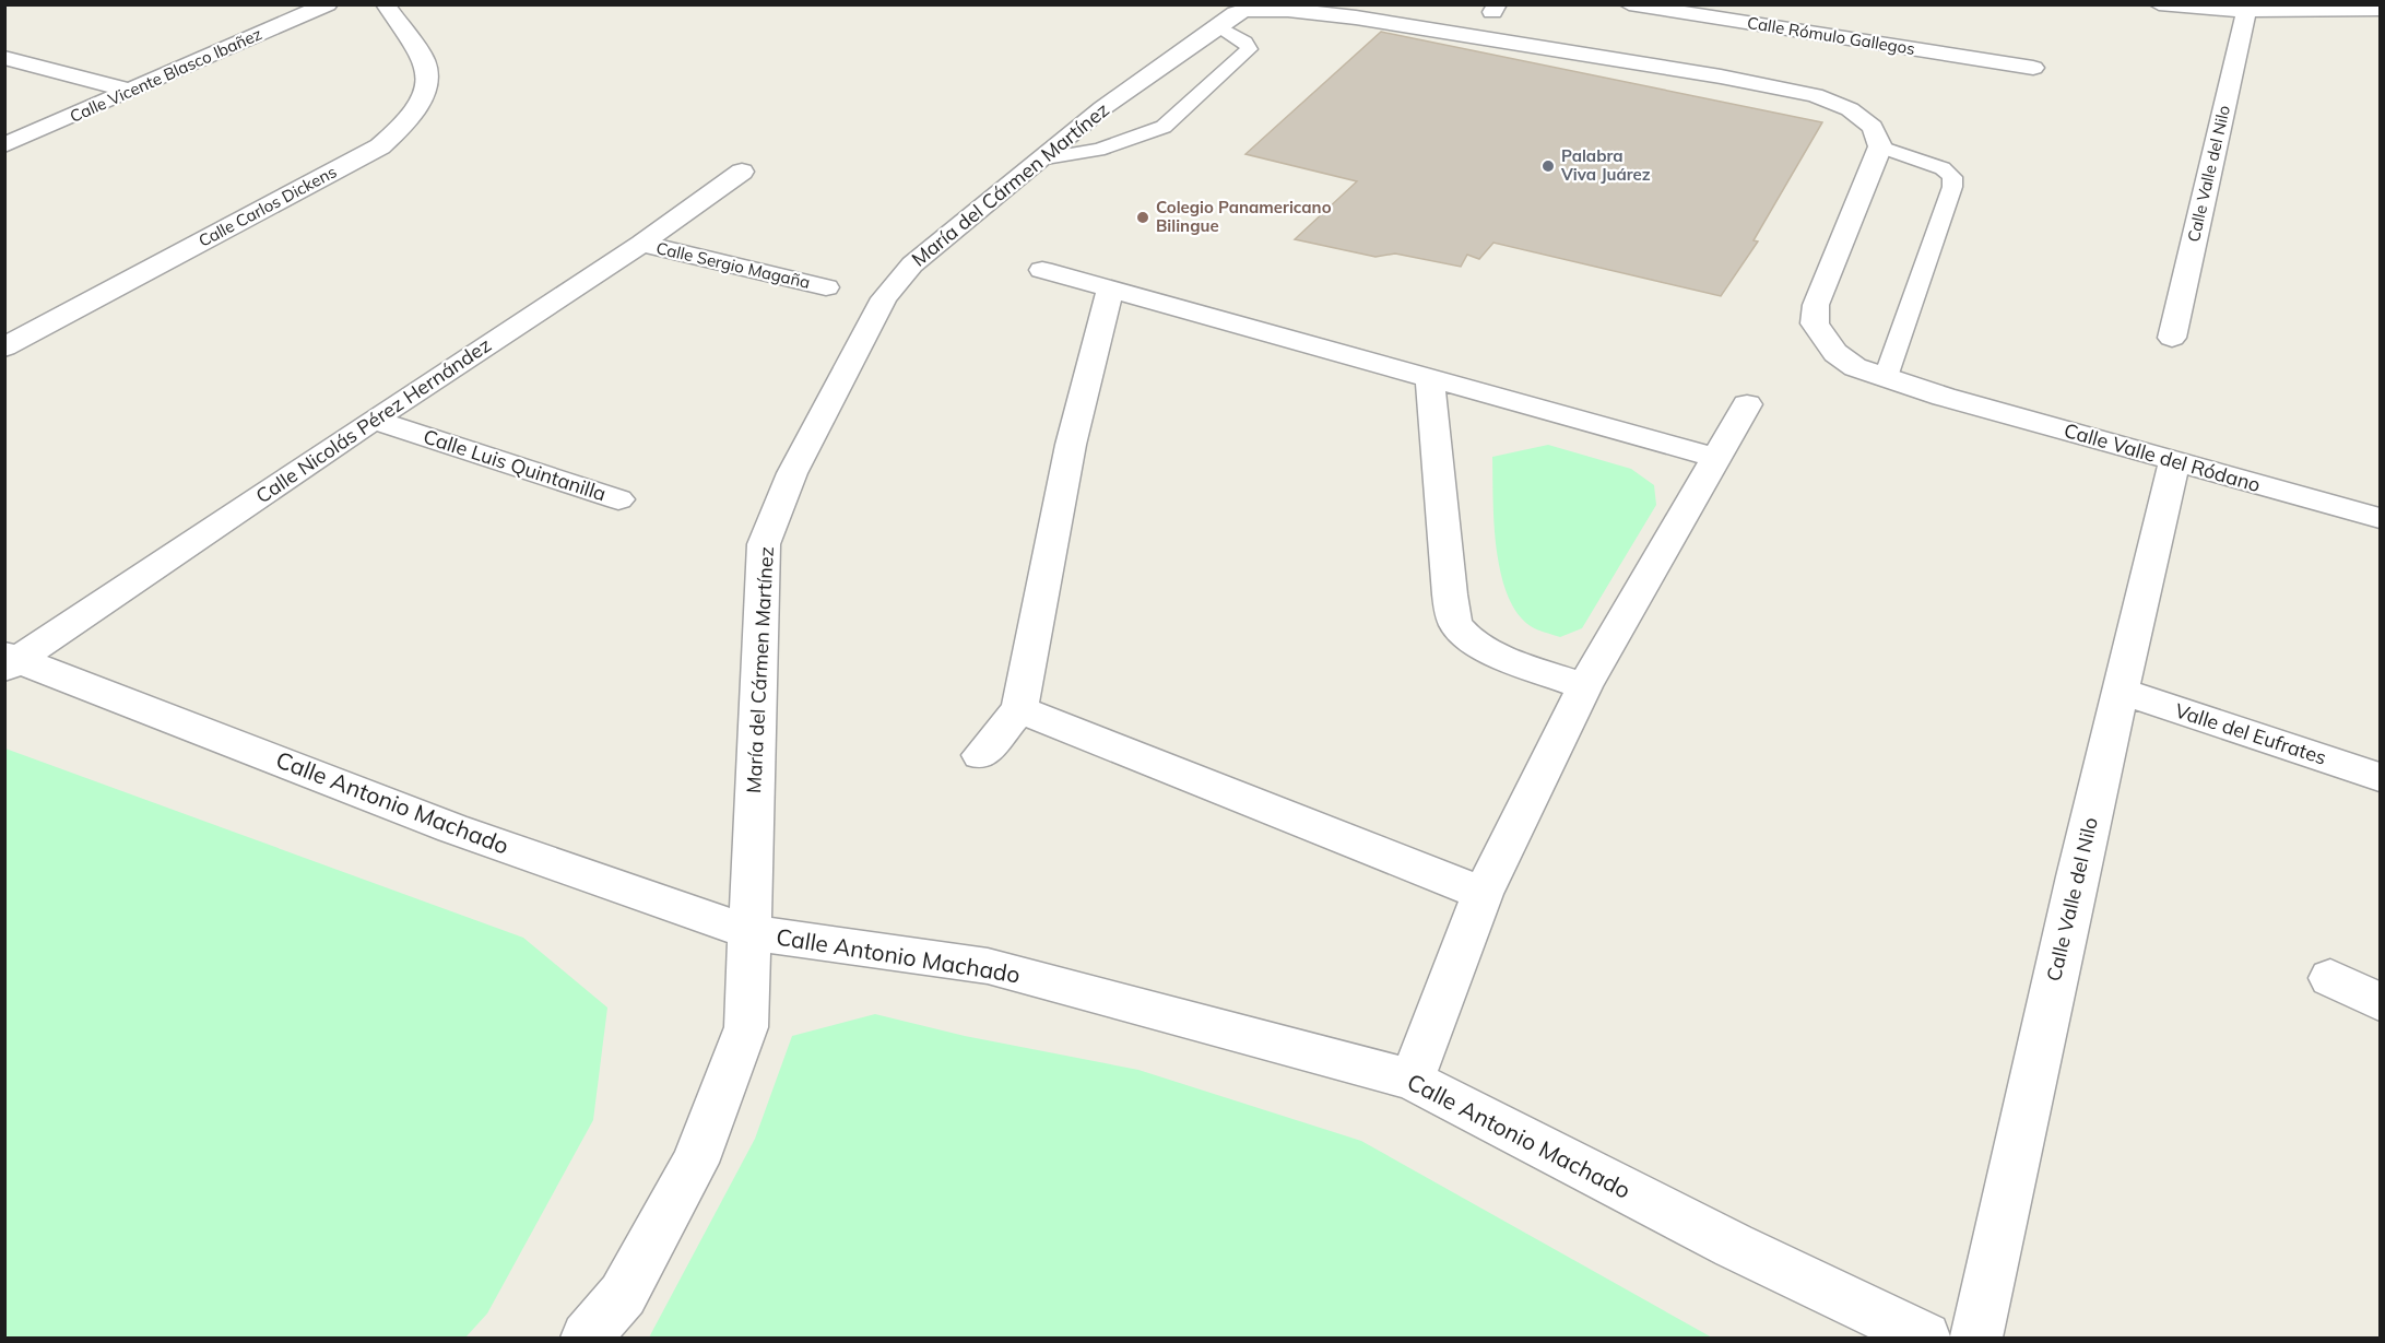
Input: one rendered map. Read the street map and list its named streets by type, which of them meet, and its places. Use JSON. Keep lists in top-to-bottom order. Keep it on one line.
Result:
{"streets":{"street":["Calle Rómulo Gallegos","Calle Vicente Blasco Ibañez","Calle Valle del Nilo","María del Cármen Martínez","Calle Carlos Dickens","Calle Sergio Magaña","Calle Nicolás Pérez Hernández","Calle Valle del Ródano","Calle Luis Quintanilla","Valle del Eufrates","Calle Antonio Machado"]},"crossings":[["Calle Valle del Nilo","Calle Valle del Ródano"],["Calle Valle del Nilo","Valle del Eufrates"],["María del Cármen Martínez","Calle Antonio Machado"],["Calle Sergio Magaña","Calle Nicolás Pérez Hernández"],["Calle Nicolás Pérez Hernández","Calle Luis Quintanilla"],["Calle Nicolás Pérez Hernández","Calle Antonio Machado"]],"places":["Palabra Viva Juárez","Colegio Panamericano Bilingue"]}
